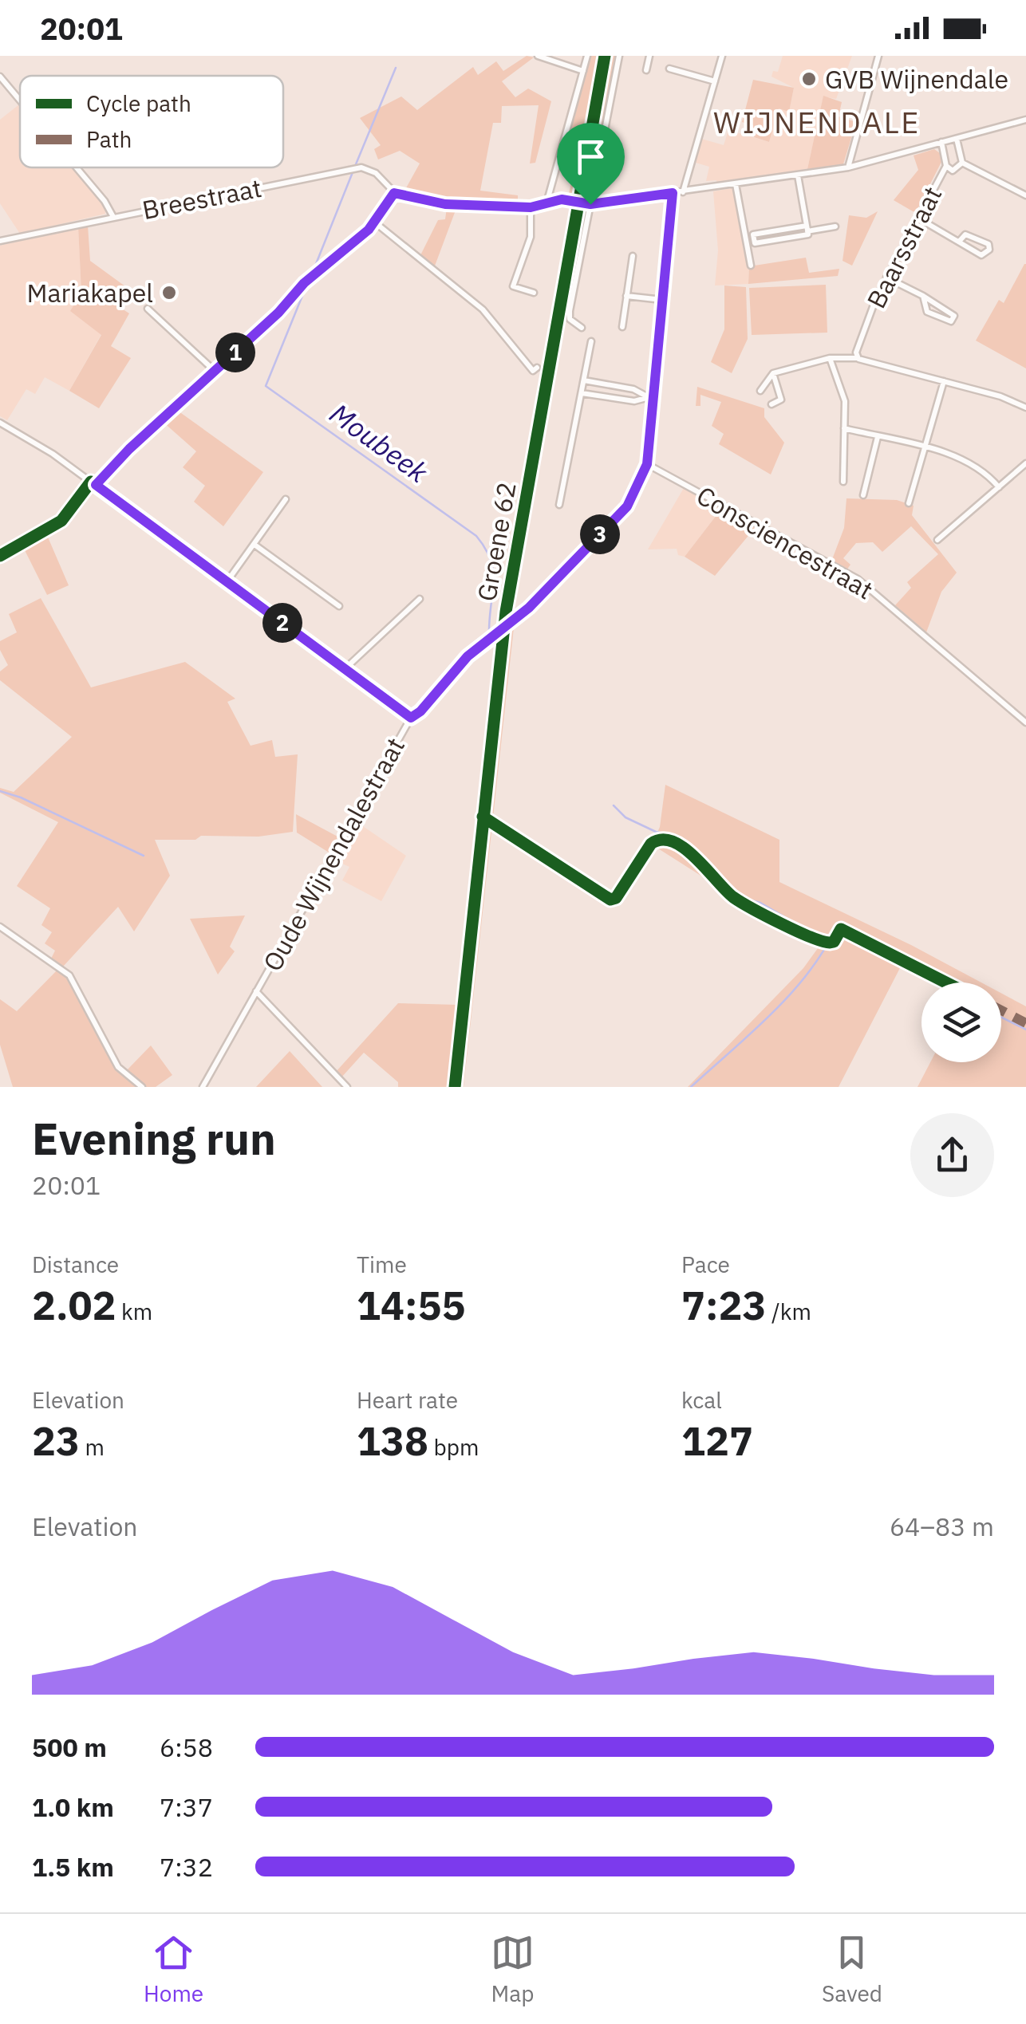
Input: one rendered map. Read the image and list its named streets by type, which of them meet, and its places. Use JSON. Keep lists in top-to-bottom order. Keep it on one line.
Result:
{"streets":{"street":["Breestraat","Baarsstraat","Consciencestraat","Oude Wijnendalestraat"],"cycle path":["Groene 62"]},"crossings":[["Consciencestraat","Oude Wijnendalestraat"]],"districts":["WIJNENDALE"],"water":["Moubeek"],"places":["GVB Wijnendale","Mariakapel"],"legend":["Cycle path","Path"],"page":{"status":"20:01","pins":["1","3","2"],"heading":["Evening run","20:01"],"stats":[["Distance","2.02 km"],["Time","14:55"],["Pace","7:23 /km"],["Elevation","23 m"],["Heart rate","138 bpm"],["kcal","127"]],"chart":["Elevation","64–83 m"],"list":[{"name":"500 m","note":"6:58"},{"name":"1.0 km","note":"7:37"},{"name":"1.5 km","note":"7:32"}],"tabs":["Home","Map","Saved"]}}
